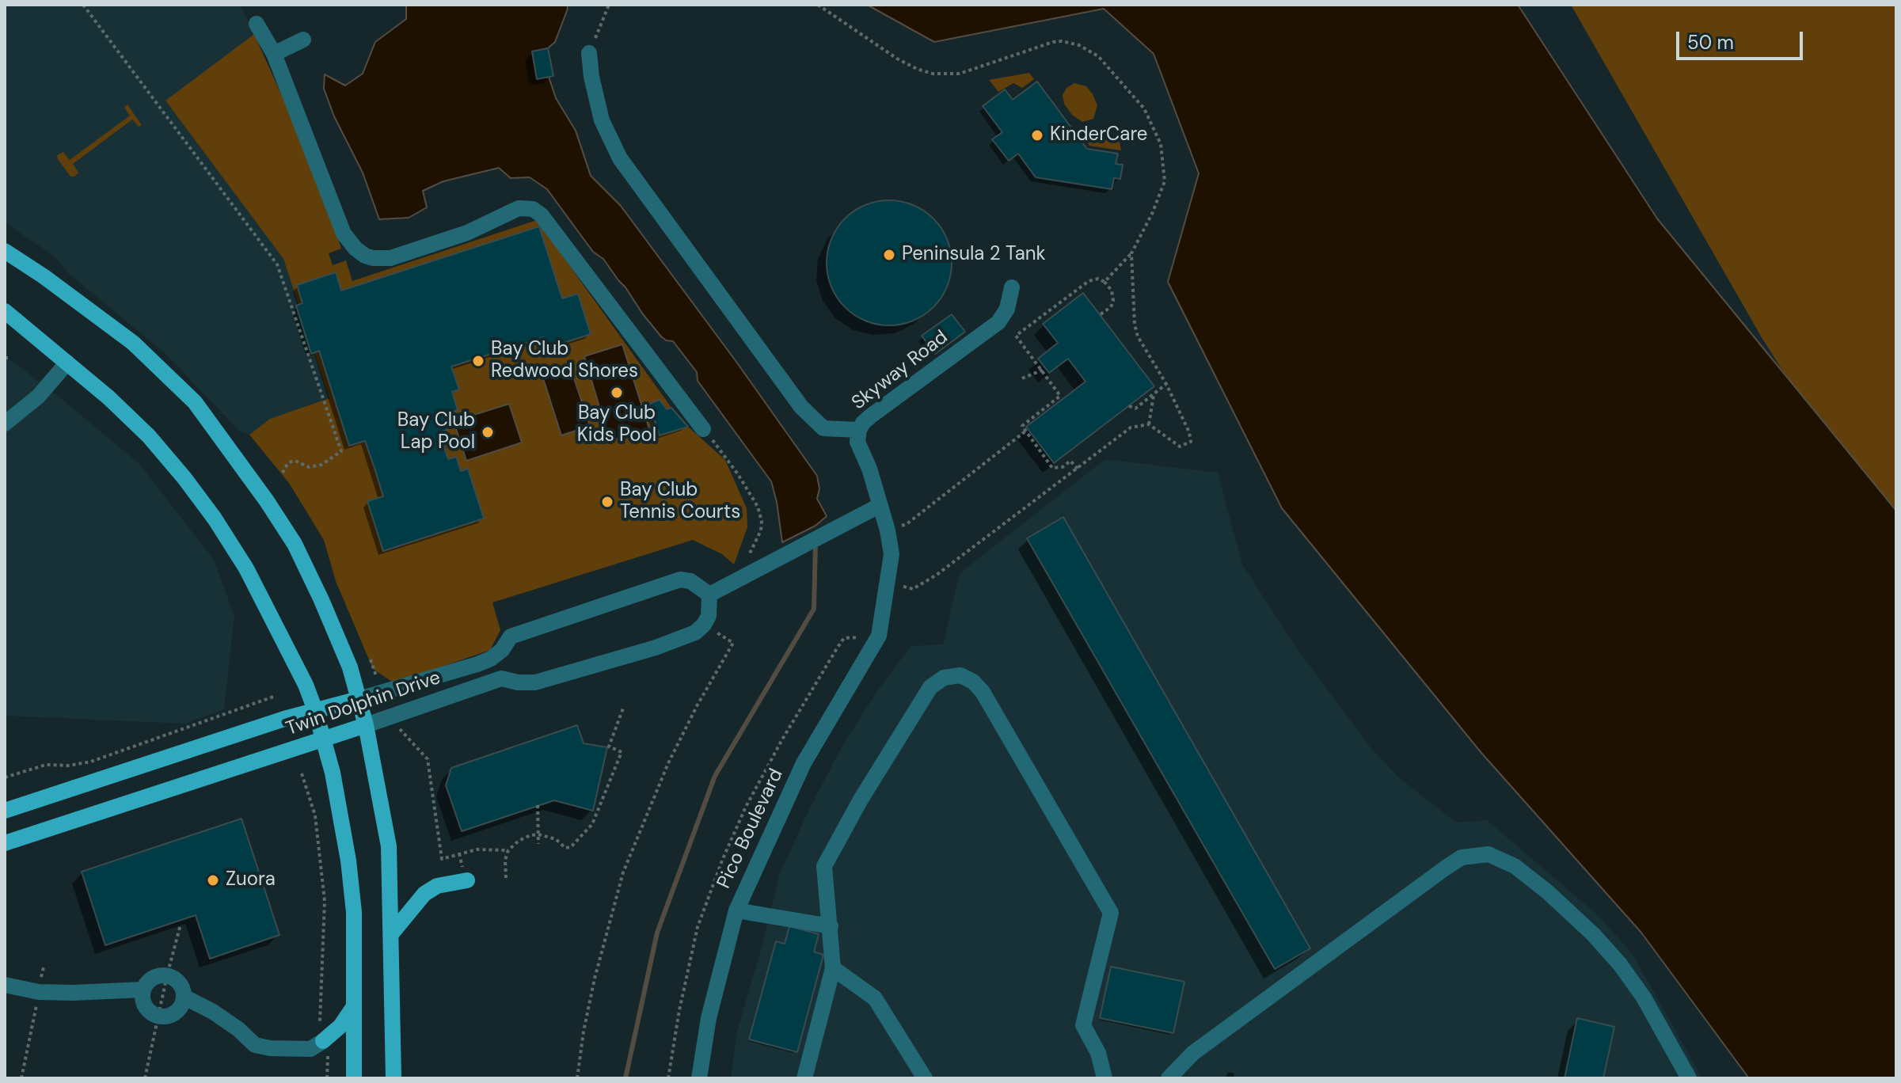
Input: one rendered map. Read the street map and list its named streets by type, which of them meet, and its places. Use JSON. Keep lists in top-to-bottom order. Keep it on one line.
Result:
{"streets":{"main road":["Twin Dolphin Drive"],"street":["Skyway Road","Pico Boulevard"]},"crossings":[["Skyway Road","Pico Boulevard"]],"places":["KinderCare","Peninsula 2 Tank","Bay Club Redwood Shores","Bay Club Kids Pool","Bay Club Lap Pool","Bay Club Tennis Courts","Zuora"],"scale_bar":"50 m"}
